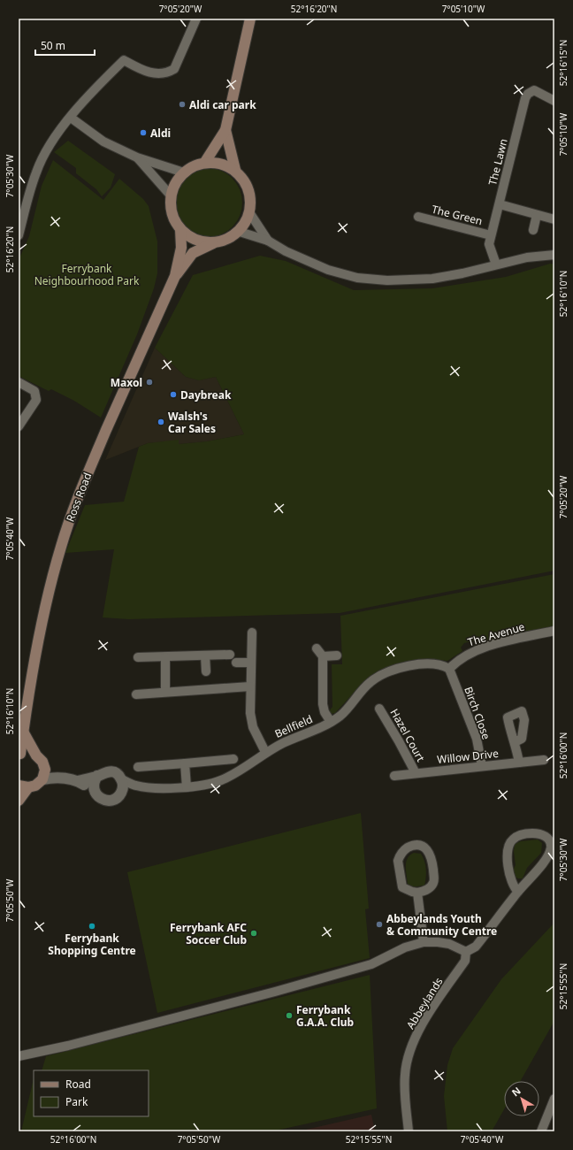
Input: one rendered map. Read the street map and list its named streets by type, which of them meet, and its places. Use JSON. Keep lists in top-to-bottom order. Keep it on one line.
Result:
{"streets":{"main road":["Ross Road"],"street":["The Lawn","The Green","The Avenue","Birch Close","Bellfield","Hazel Court","Willow Drive","Abbeylands"]},"crossings":[["The Lawn","The Green"],["The Avenue","Birch Close"],["The Avenue","Bellfield"],["Birch Close","Bellfield"],["Birch Close","Willow Drive"],["Hazel Court","Willow Drive"]],"parks":["Ferrybank Neighbourhood Park"],"places":["Aldi car park","Aldi","Maxol","Daybreak","Walsh's Car Sales","Abbeylands Youth & Community Centre","Ferrybank Shopping Centre","Ferrybank AFC Soccer Club","Ferrybank G.A.A. Club"],"legend":["Road","Park"],"scale_bar":"50 m","north":"top left","coordinates":["7°05'20\"W","52°16'20\"N","7°05'10\"W","52°16'15\"N","7°05'30\"W","52°16'10\"N","7°05'40\"W","52°16'00\"N","7°05'50\"W","52°15'55\"N"]}
